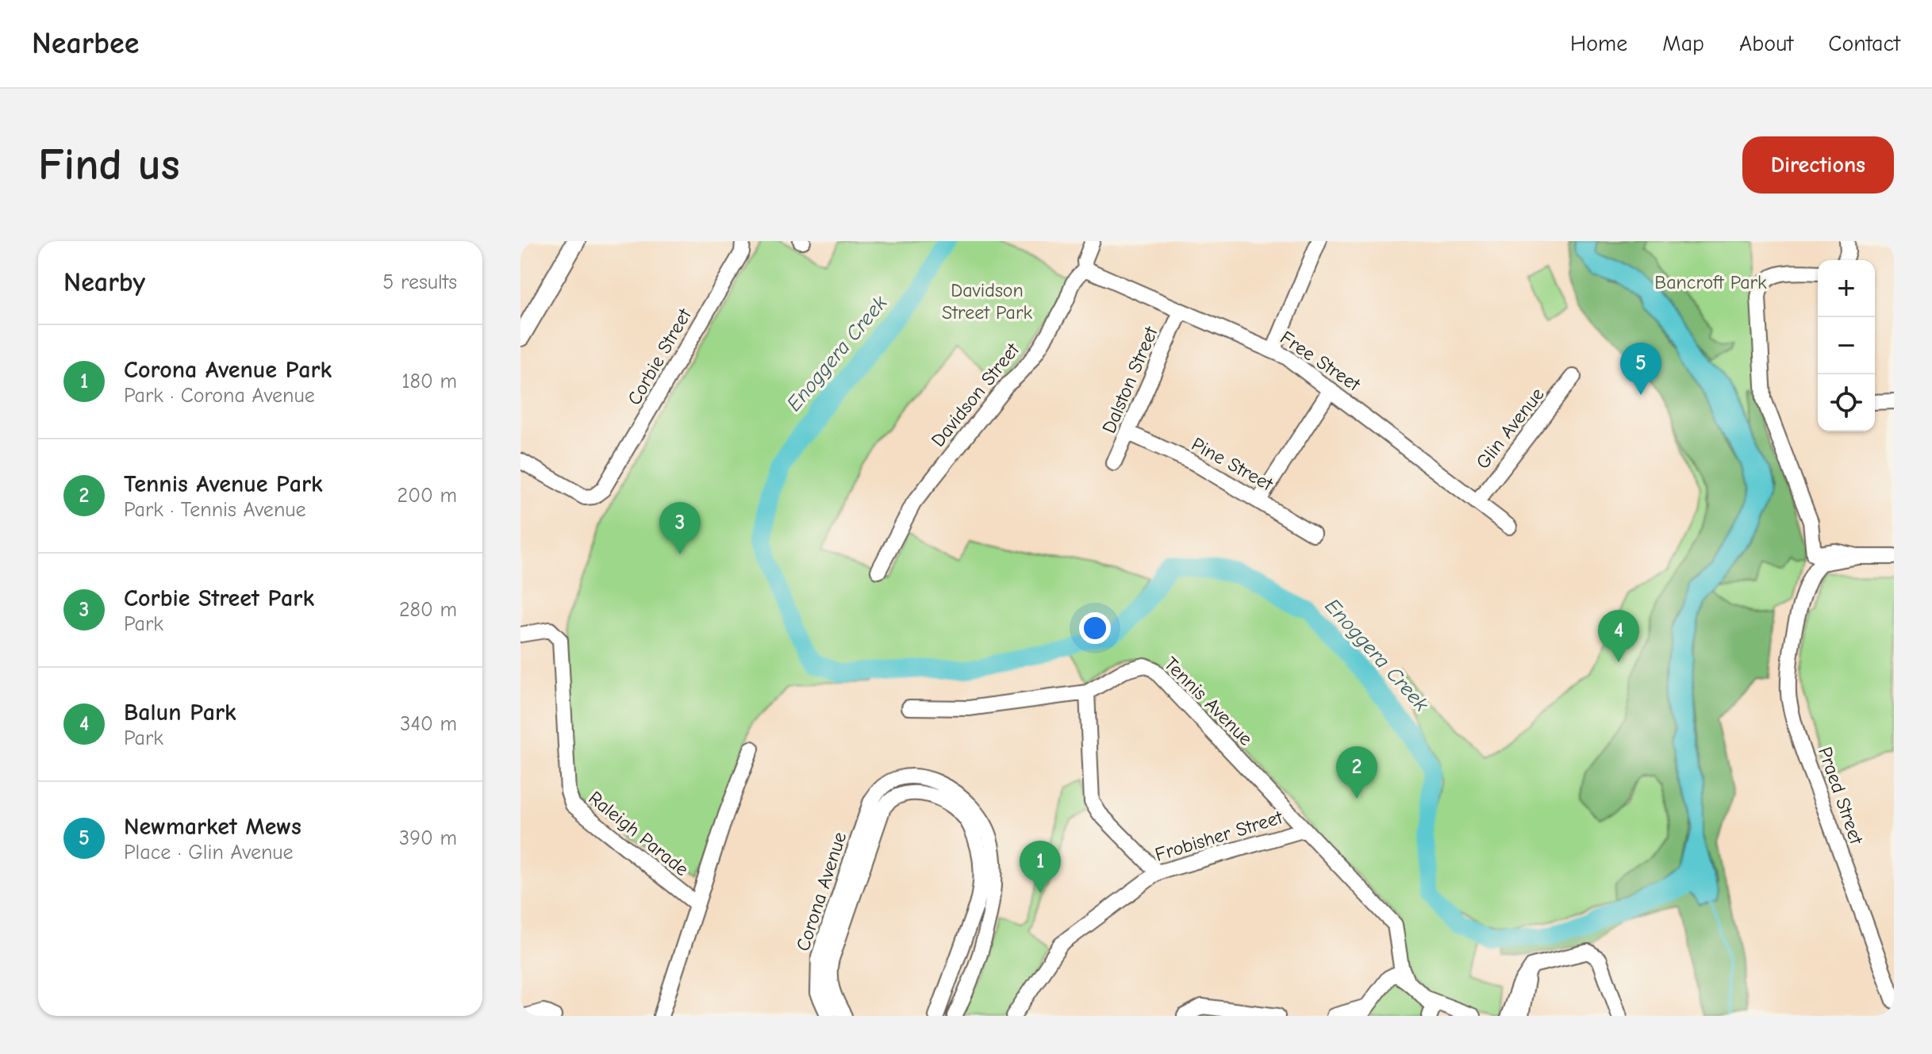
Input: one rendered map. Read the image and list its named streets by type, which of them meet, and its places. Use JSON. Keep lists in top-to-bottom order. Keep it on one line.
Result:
{"streets":{"street":["Corbie Street","Free Street","Dalston Street","Davidson Street","Glin Avenue","Pine Street","Tennis Avenue","Praed Street","Raleigh Parade","Frobisher Street","Corona Avenue"]},"crossings":[["Free Street","Dalston Street"],["Free Street","Davidson Street"],["Free Street","Glin Avenue"],["Dalston Street","Pine Street"],["Tennis Avenue","Frobisher Street"]],"water":["Enoggera Creek"],"parks":["Bancroft Park","Davidson Street Park"],"page":{"header":"Nearbee","nav":["Home","Map","About","Contact"],"buttons":"Directions","title":"Find us","heading":["Nearby","5 results"],"map_buttons":["+","−"],"list":[{"mark":"1","name":"Corona Avenue Park","note":"Park · Corona Avenue","value":"180 m"},{"mark":"2","name":"Tennis Avenue Park","note":"Park · Tennis Avenue","value":"200 m"},{"mark":"3","name":"Corbie Street Park","note":"Park","value":"280 m"},{"mark":"4","name":"Balun Park","note":"Park","value":"340 m"},{"mark":"5","name":"Newmarket Mews","note":"Place · Glin Avenue","value":"390 m"}],"pins":["5","3","4","2","1"]}}
